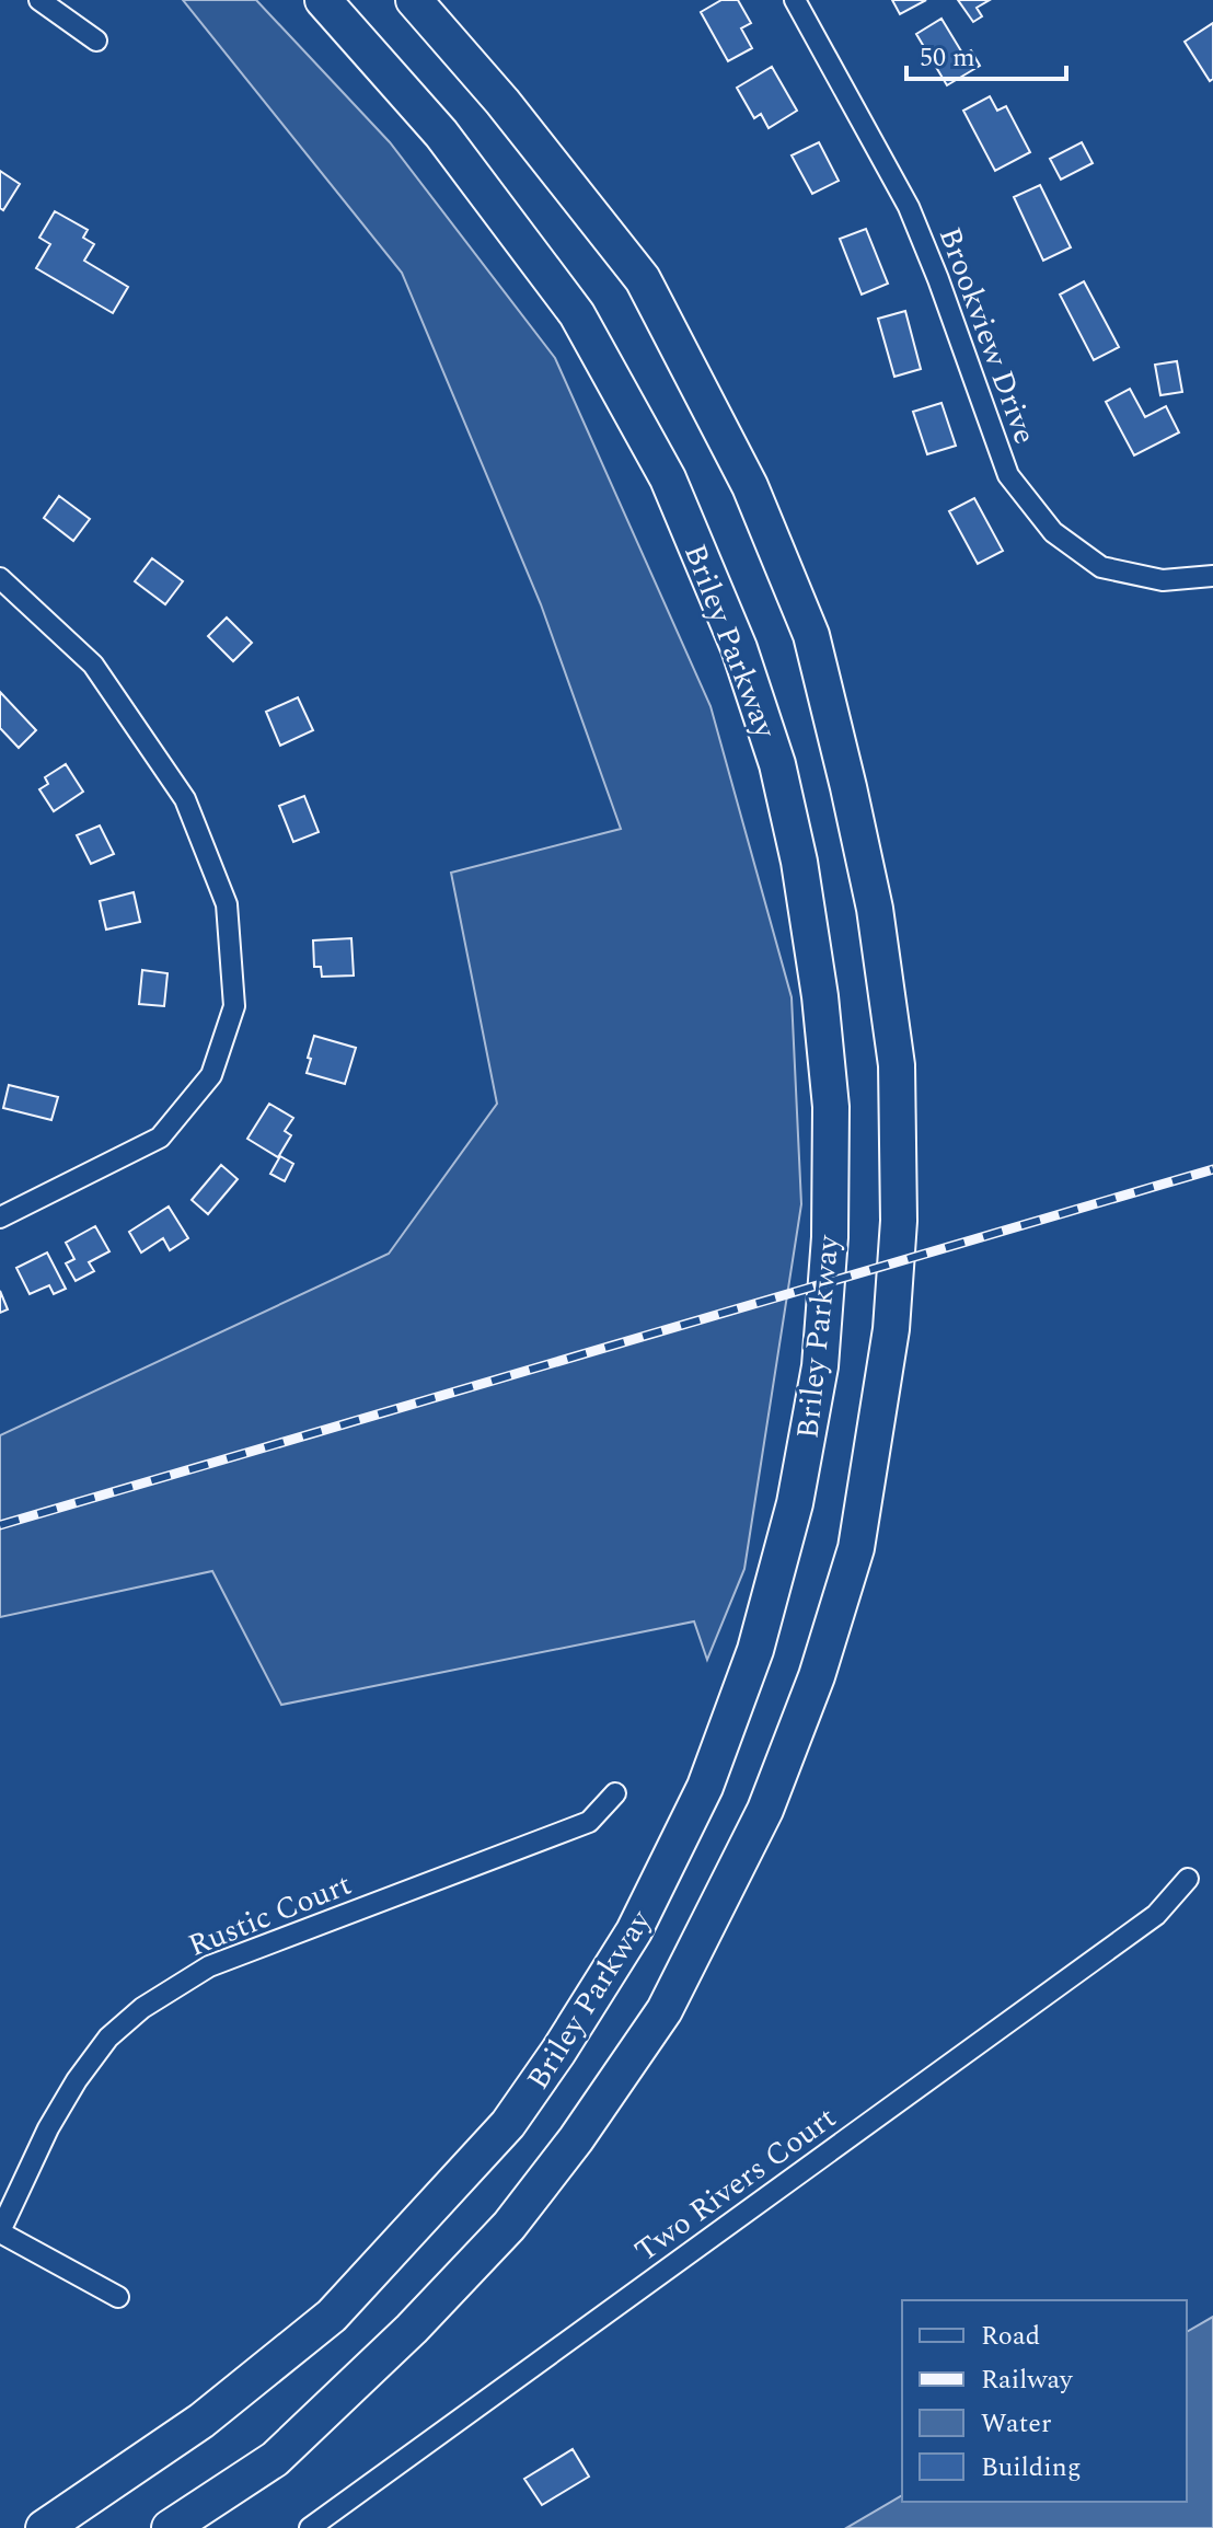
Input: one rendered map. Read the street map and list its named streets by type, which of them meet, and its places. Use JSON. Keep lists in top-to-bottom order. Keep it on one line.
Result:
{"streets":{"highway":["Briley Parkway"],"street":["Brookview Drive","Rustic Court","Two Rivers Court"]},"legend":["Road","Railway","Water","Building"],"scale_bar":"50 m"}
